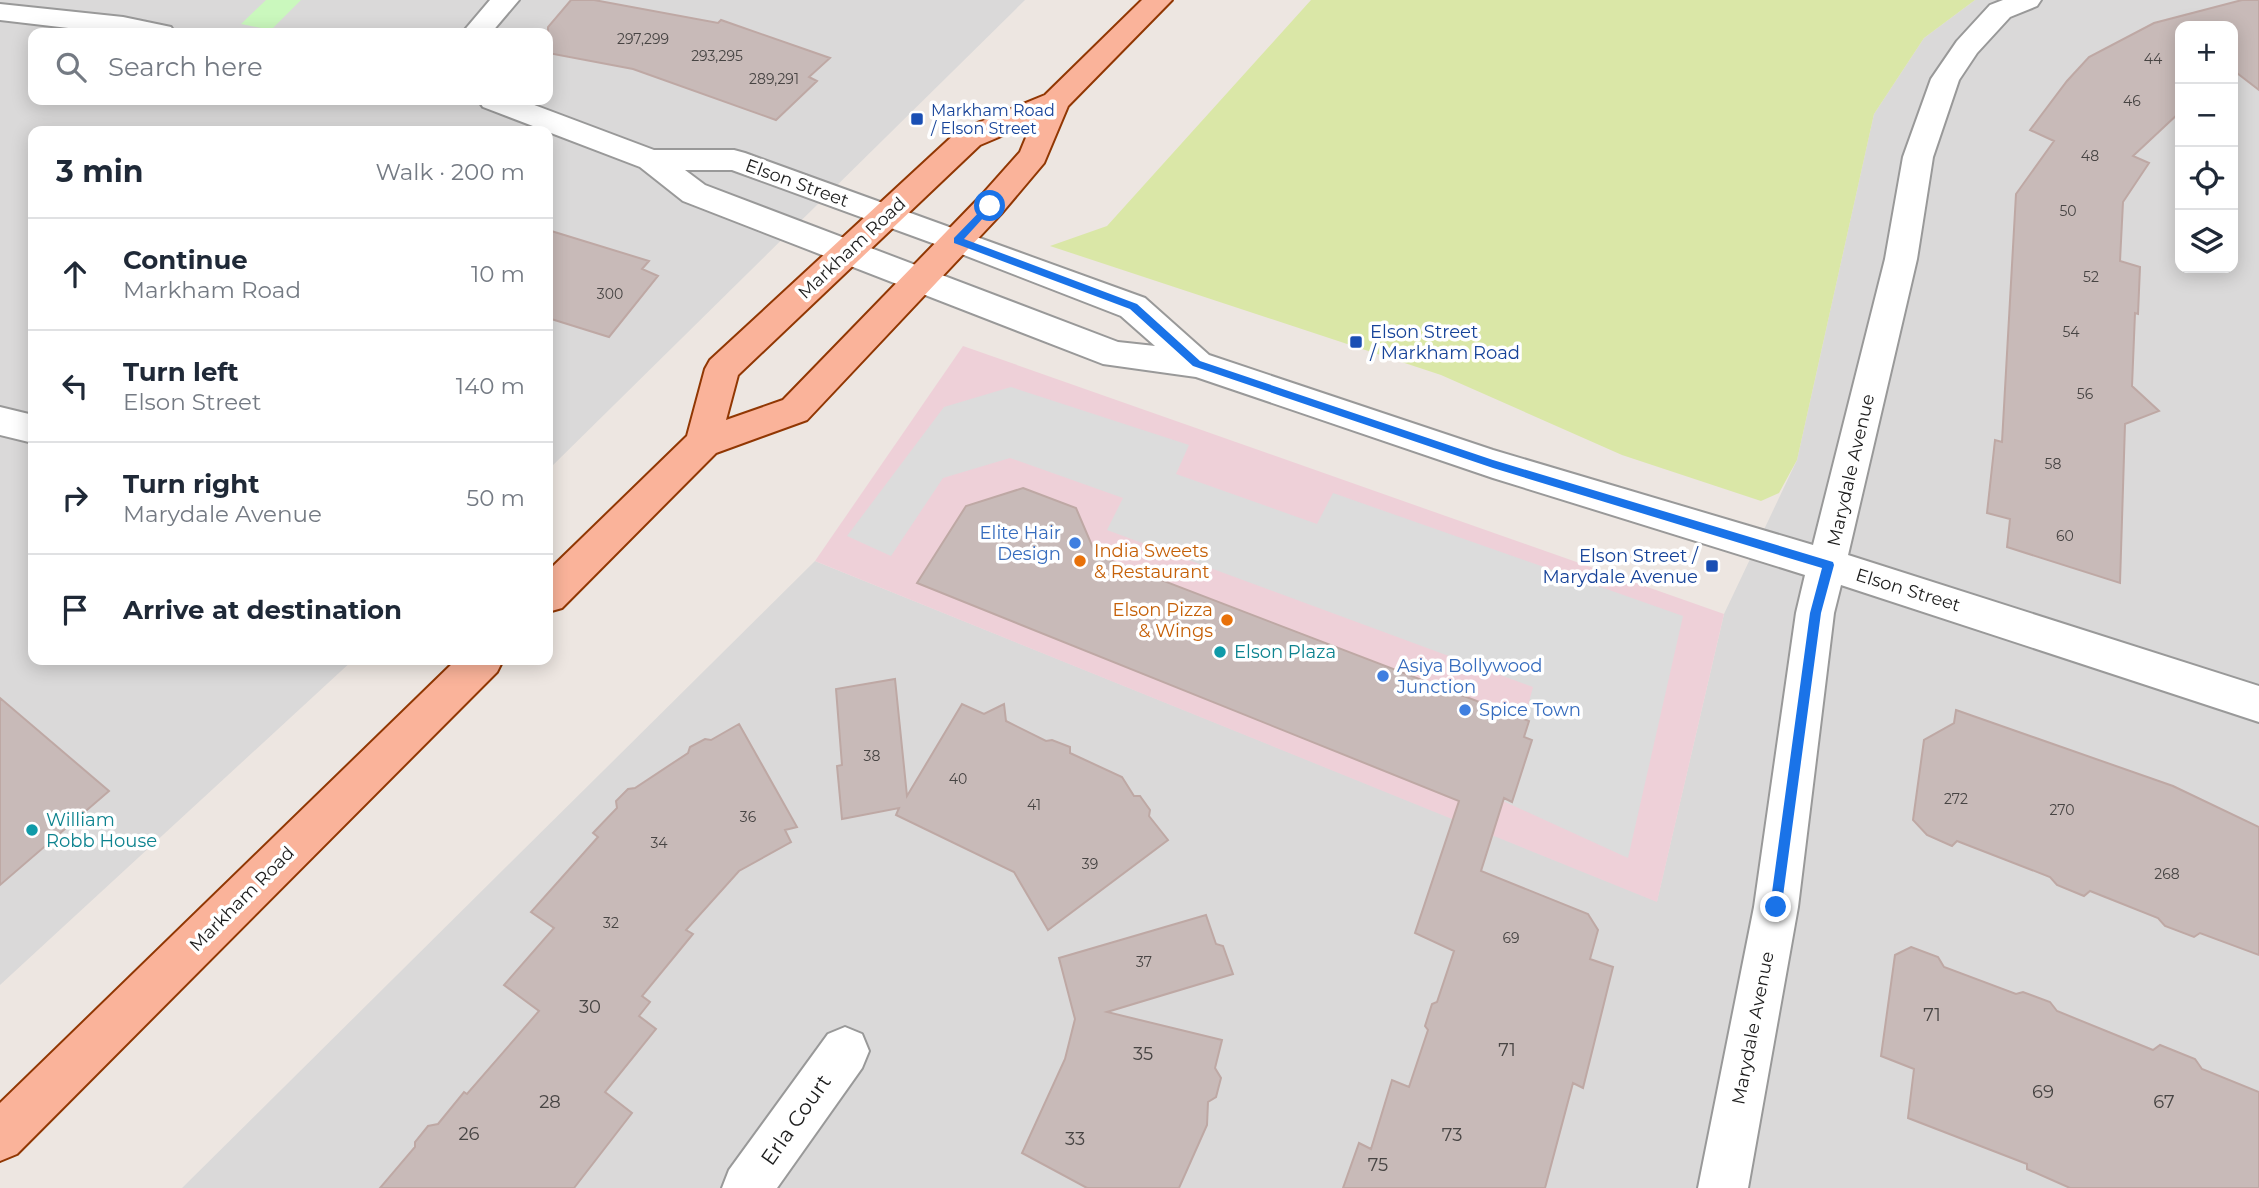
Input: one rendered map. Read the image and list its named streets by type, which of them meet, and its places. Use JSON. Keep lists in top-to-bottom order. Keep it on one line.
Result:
{"streets":{"main road":["Markham Road"],"street":["Elson Street","Marydale Avenue","Erla Court"]},"crossings":[["Elson Street","Markham Road"],["Elson Street","Marydale Avenue"]],"places":{"transit":["Markham Road / Elson Street","Elson Street / Markham Road","Elson Street / Marydale Avenue"],"other":["Elite Hair Design","India Sweets & Restaurant","Elson Pizza & Wings","Elson Plaza","Asiya Bollywood Junction","Spice Town","William Robb House"]},"house_numbers":["297,299","293,295","44","289,291","46","48","50","52","300","54","56","58","60","38","40","272","41","270","36","34","39","268","32","69","37","30","71","71","35","69","28","67","26","73","33","75"],"page":{"map_buttons":["+","−"],"search":"Search here","heading":["3 min","Walk · 200 m"],"list":[["Continue","Markham Road","10 m"],["Turn left","Elson Street","140 m"],["Turn right","Marydale Avenue","50 m"],"Arrive at destination"]}}
